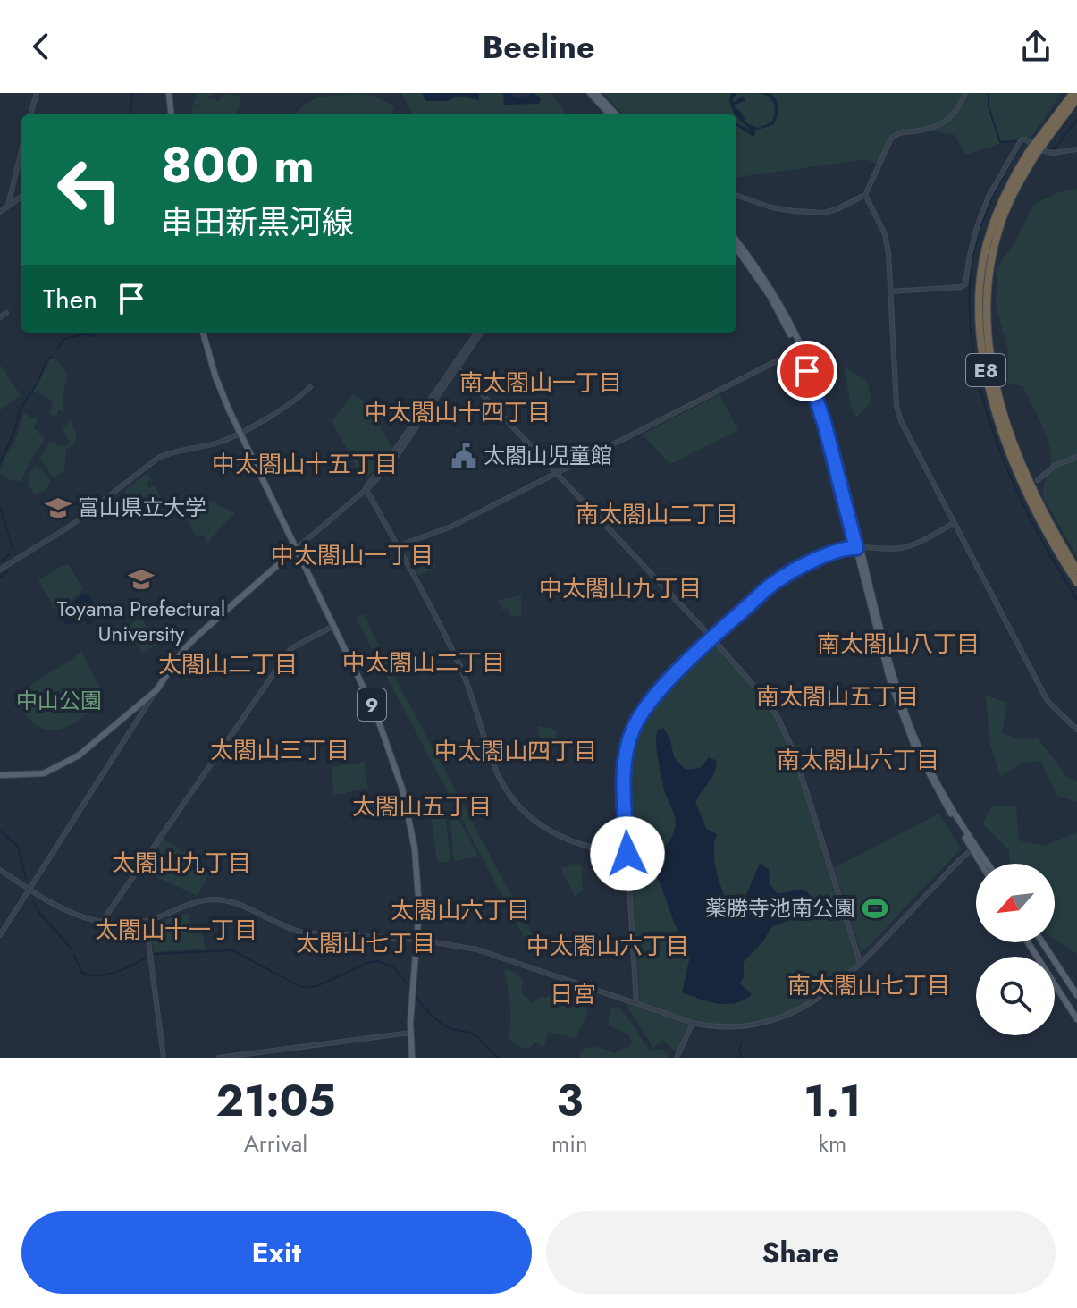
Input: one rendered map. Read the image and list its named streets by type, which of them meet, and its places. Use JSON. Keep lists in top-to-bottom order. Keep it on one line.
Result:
{"streets":{"highway":["E8"],"main road":["9"]},"districts":["南太閤山一丁目","中太閤山十四丁目","中太閤山十五丁目","南太閤山二丁目","中太閤山一丁目","中太閤山九丁目","南太閤山八丁目","中太閤山二丁目","太閤山二丁目","南太閤山五丁目","太閤山三丁目","中太閤山四丁目","南太閤山六丁目","太閤山五丁目","太閤山九丁目","太閤山六丁目","太閤山十一丁目","太閤山七丁目","中太閤山六丁目","南太閤山七丁目","日宮"],"parks":["中山公園"],"places":{"public building":["太閤山児童館"],"school or university":["富山県立大学","Toyama Prefectural University"],"sports":["薬勝寺池南公園"]},"north":"bottom left","page":{"header":"Beeline","turn":["800 m","串田新黒河線"],"then":"Then","eta":["21:05","Arrival","3","min","1.1","km"],"buttons":["Exit","Share"]}}
